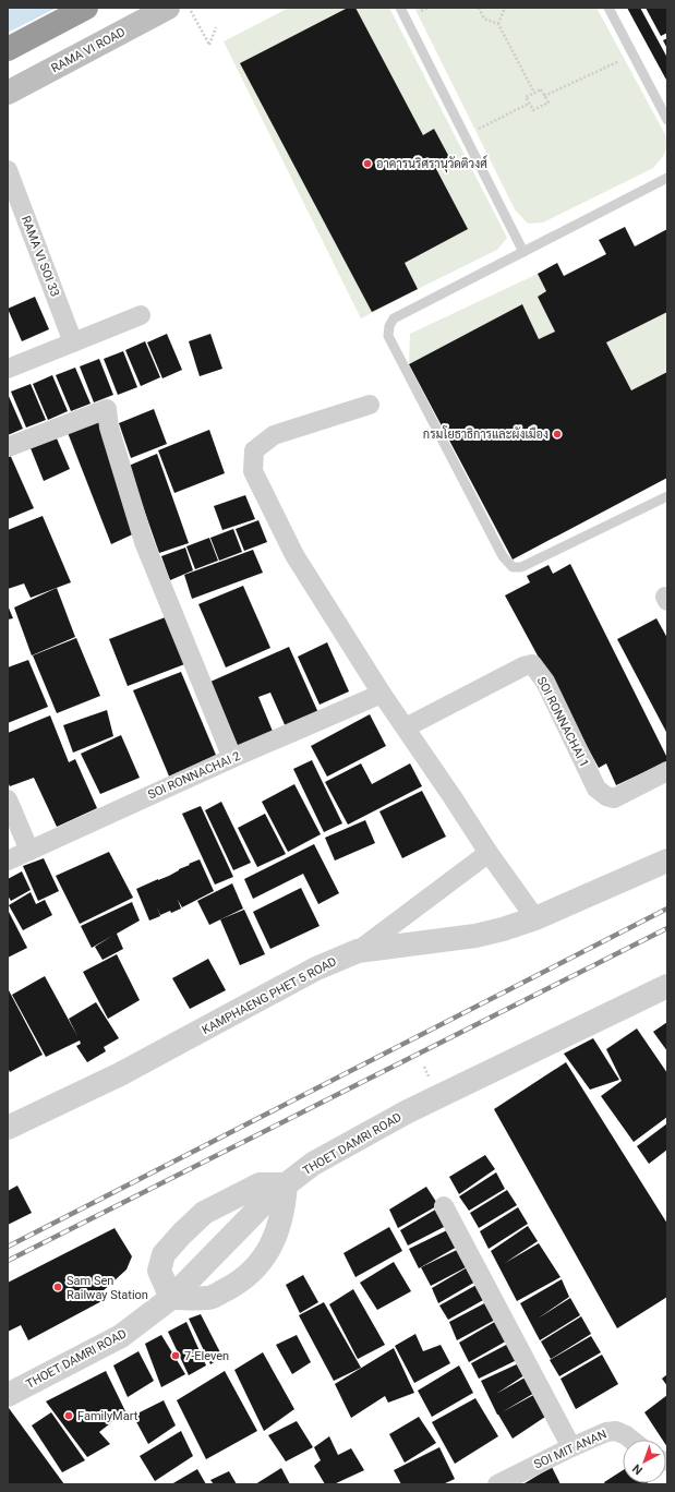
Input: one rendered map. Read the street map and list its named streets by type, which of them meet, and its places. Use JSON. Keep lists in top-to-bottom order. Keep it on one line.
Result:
{"streets":{"main road":["RAMA VI ROAD"],"street":["RAMA VI SOI 33","SOI RONNACHAI 1","SOI RONNACHAI 2","KAMPHAENG PHET 5 ROAD","THOET DAMRI ROAD","SOI MIT ANAN"]},"places":["อาคารนริศรานุวัดติวงศ์","กรมโยธาธิการและผังเมือง","Sam Sen Railway Station","7-Eleven","FamilyMart"],"north":"bottom left"}
